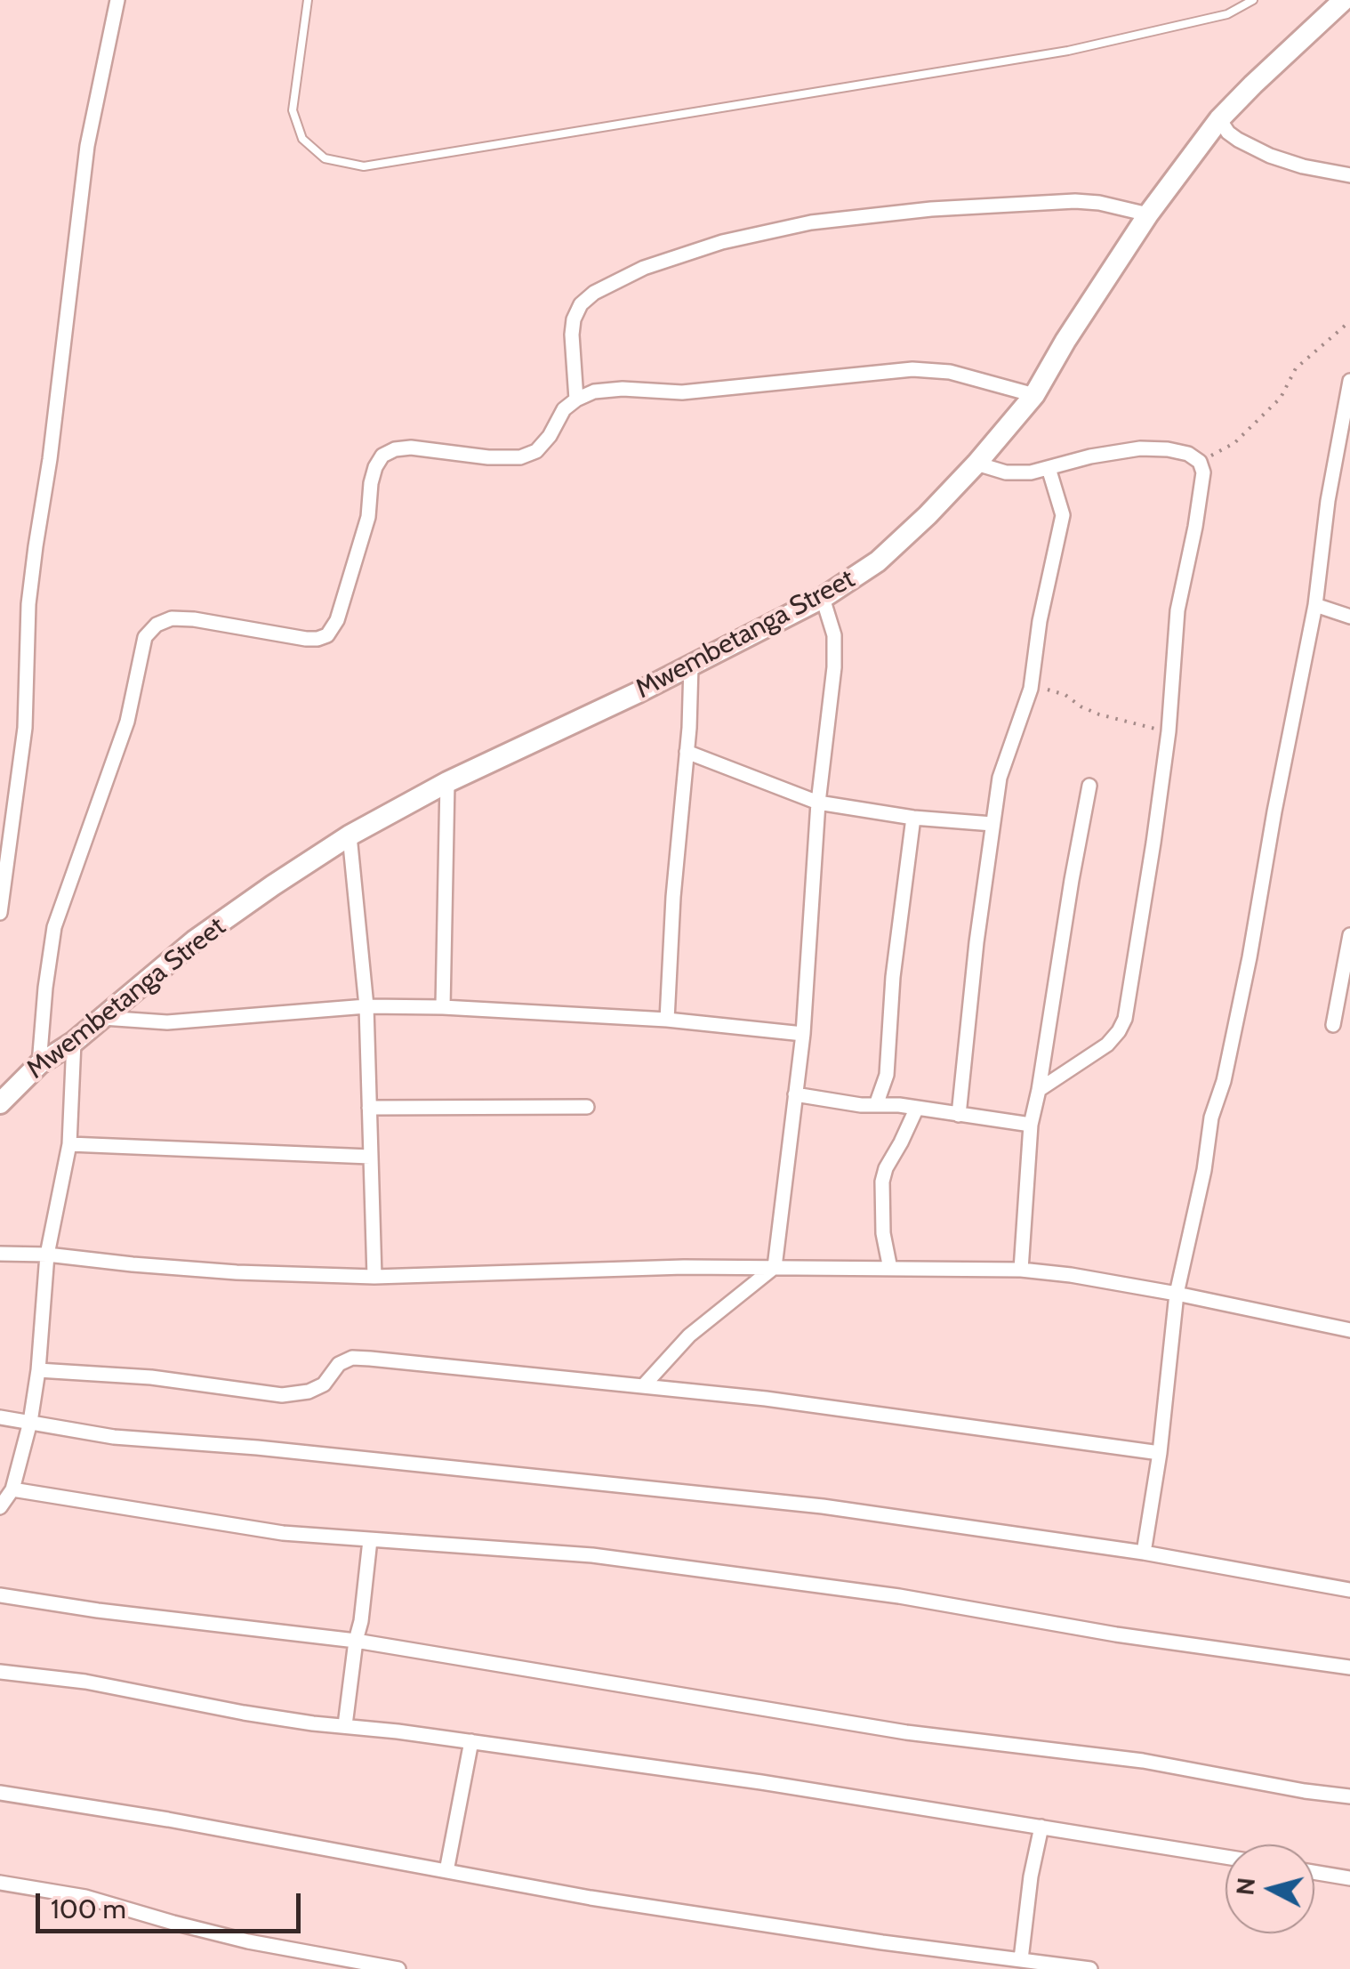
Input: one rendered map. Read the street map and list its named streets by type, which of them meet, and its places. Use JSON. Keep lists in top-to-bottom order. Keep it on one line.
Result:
{"streets":{"street":["Mwembetanga Street"]},"scale_bar":"100 m","north":"left"}
